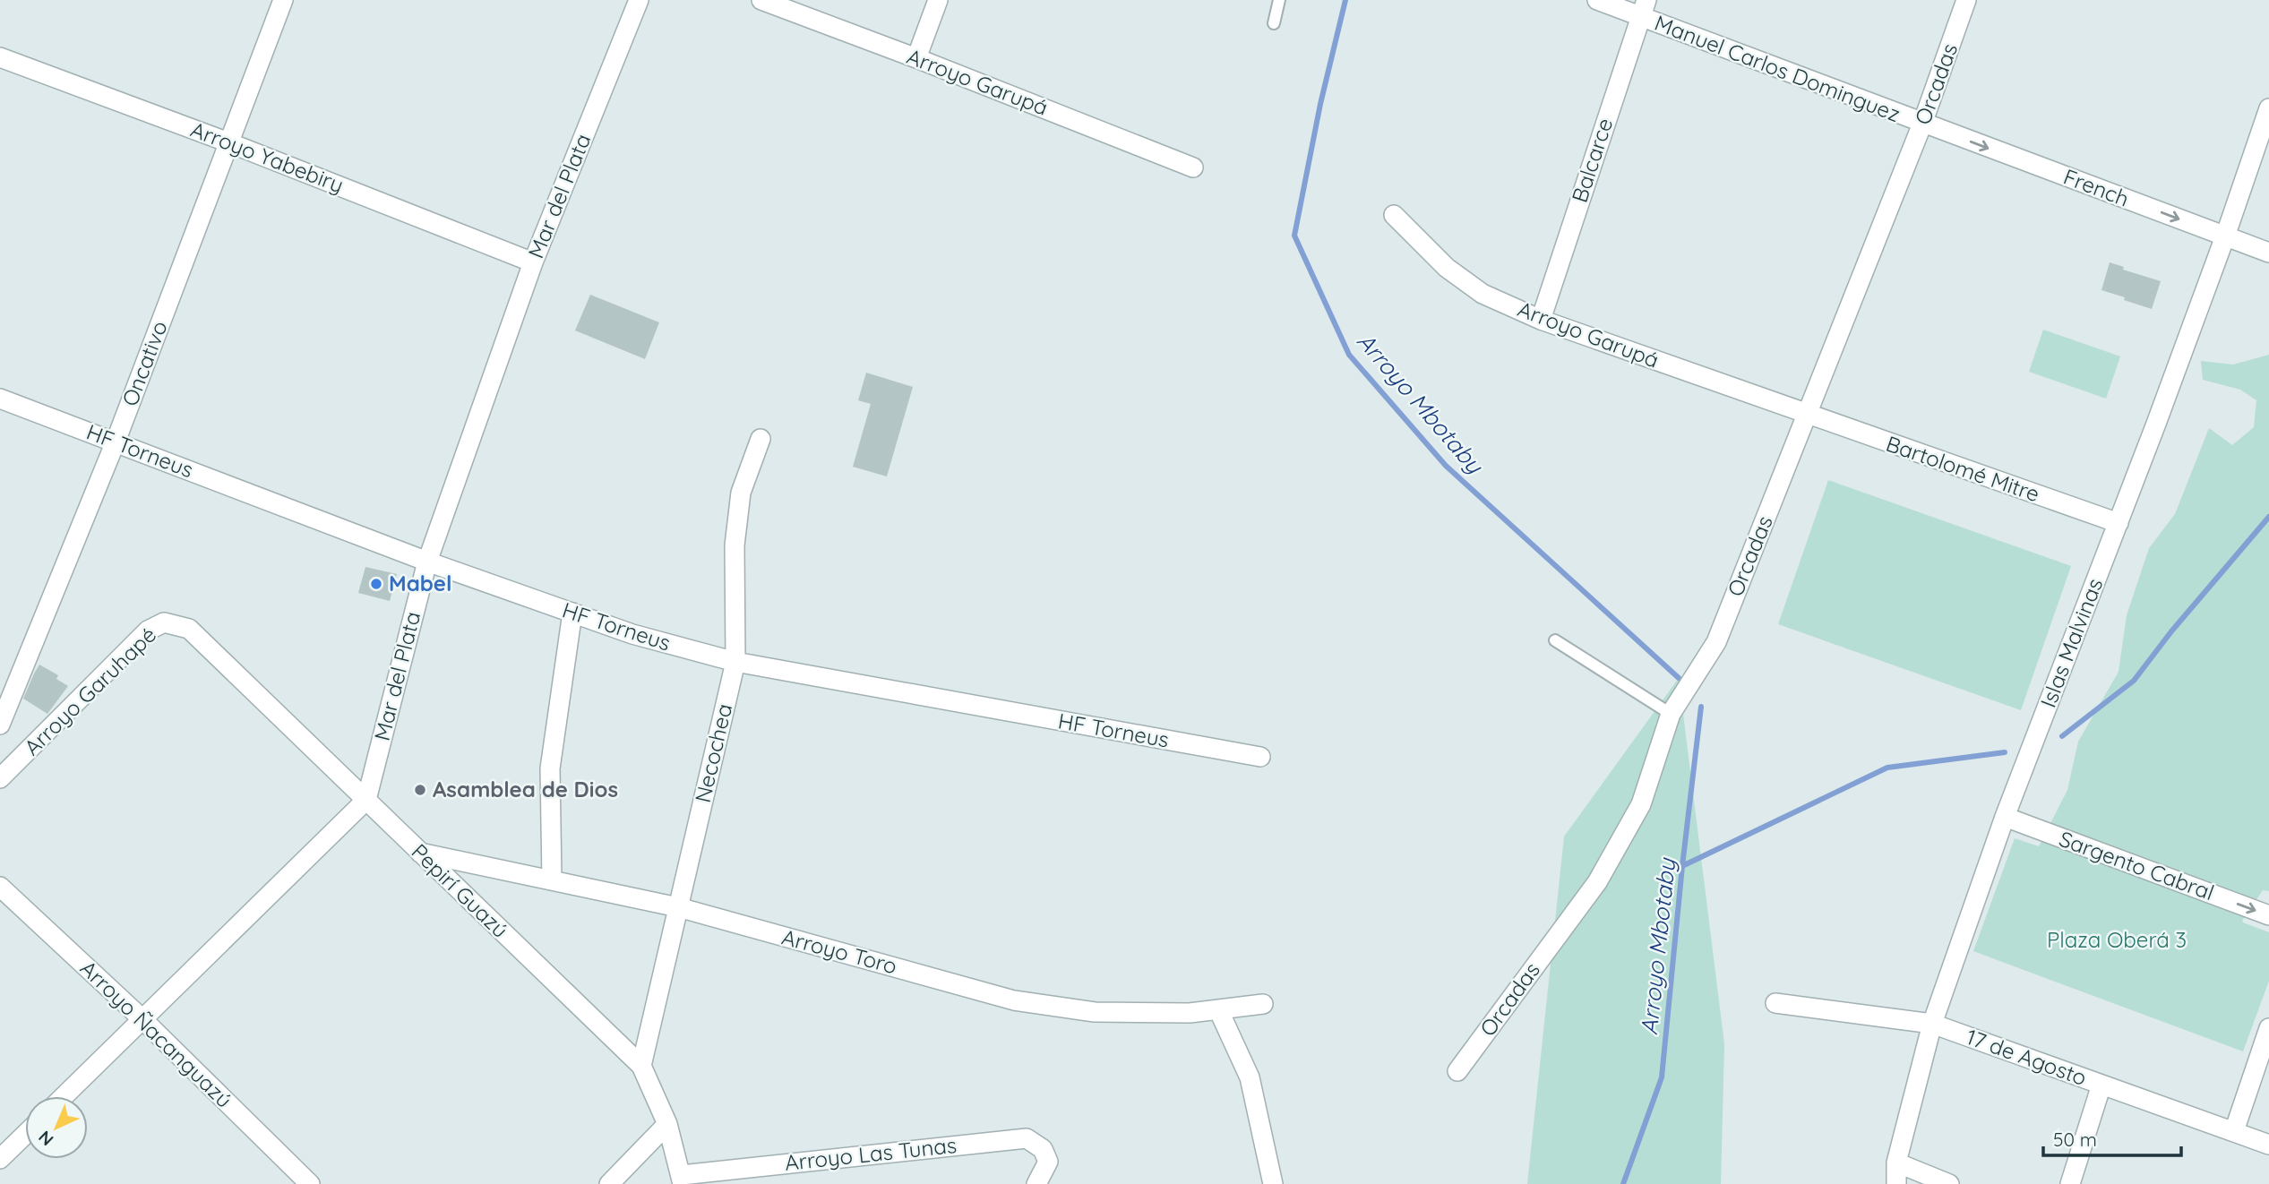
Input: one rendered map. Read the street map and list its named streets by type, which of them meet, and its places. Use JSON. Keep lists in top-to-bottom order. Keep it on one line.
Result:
{"streets":{"street":["Manuel Carlos Dominguez","Arroyo Garupá","Orcadas","Arroyo Yabebiry","Balcarce","French","Mar del Plata","Oncativo","HF Torneus","Bartolomé Mitre","Islas Malvinas","Arroyo Garuhapé","Necochea","Sargento Cabral","Pepirí Guazú","Arroyo Toro","Arroyo Ñacanguazú","17 de Agosto","Arroyo Las Tunas"]},"crossings":[["Manuel Carlos Dominguez","Orcadas"],["Manuel Carlos Dominguez","Balcarce"],["Manuel Carlos Dominguez","French"],["Arroyo Garupá","Orcadas"],["Arroyo Garupá","Balcarce"],["Arroyo Garupá","Bartolomé Mitre"],["Orcadas","French"],["Orcadas","Bartolomé Mitre"],["Arroyo Yabebiry","Mar del Plata"],["Arroyo Yabebiry","Oncativo"],["French","Islas Malvinas"],["Mar del Plata","HF Torneus"],["Mar del Plata","Pepirí Guazú"],["Oncativo","HF Torneus"],["HF Torneus","Necochea"],["Bartolomé Mitre","Islas Malvinas"],["Islas Malvinas","Sargento Cabral"],["Islas Malvinas","17 de Agosto"],["Arroyo Garuhapé","Pepirí Guazú"],["Necochea","Pepirí Guazú"],["Necochea","Arroyo Toro"],["Pepirí Guazú","Arroyo Toro"],["Pepirí Guazú","Arroyo Las Tunas"]],"one_way":["French","Sargento Cabral"],"water":["Arroyo Mbotaby"],"parks":["Plaza Oberá 3"],"places":["Mabel","Asamblea de Dios"],"scale_bar":"50 m","north":"bottom left"}
